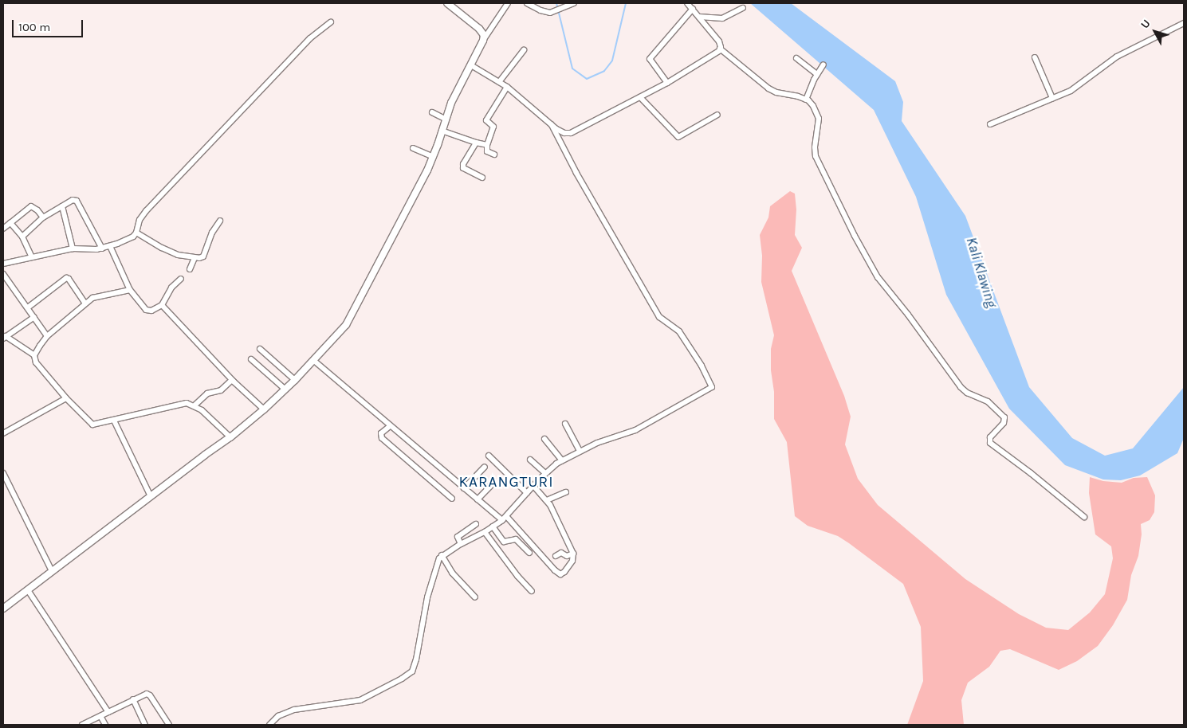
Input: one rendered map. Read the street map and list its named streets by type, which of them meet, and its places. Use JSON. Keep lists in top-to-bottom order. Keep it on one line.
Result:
{"districts":["KARANGTURI"],"water":["Kali Klawing"],"scale_bar":"100 m","north":"top left"}
